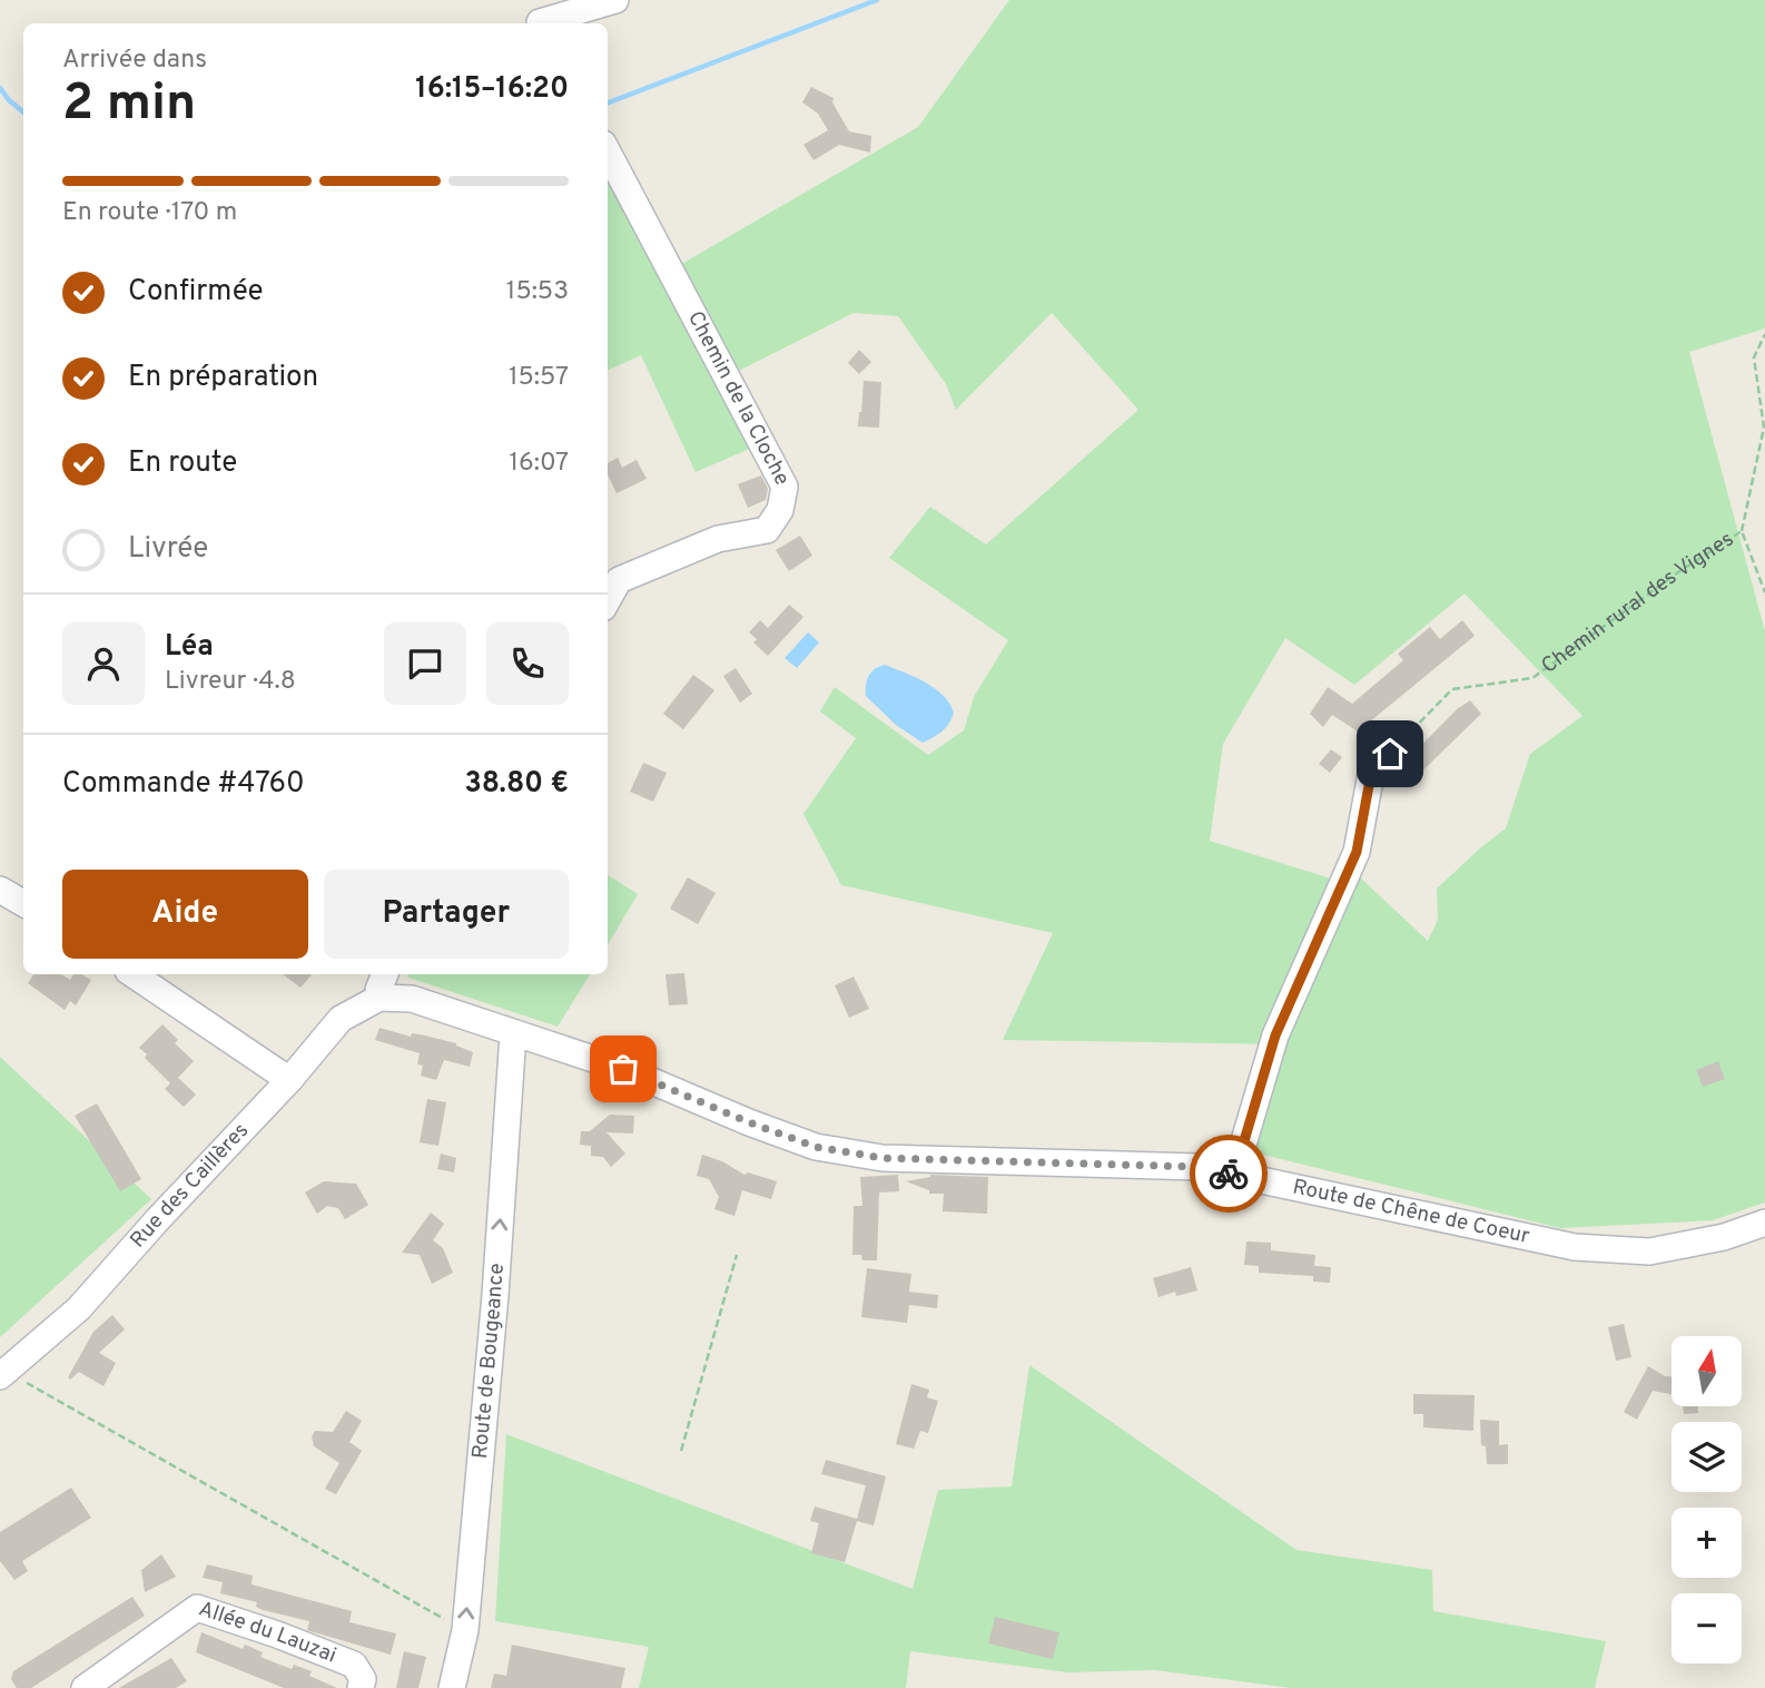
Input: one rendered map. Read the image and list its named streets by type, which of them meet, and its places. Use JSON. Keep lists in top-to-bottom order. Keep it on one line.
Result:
{"streets":{"street":["Chemin de la Cloche","Rue des Caillères","Route de Chêne de Coeur","Route de Bougeance","Allée du Lauzai"],"path":["Chemin rural des Vignes"]},"crossings":[["Rue des Caillères","Route de Chêne de Coeur"],["Route de Chêne de Coeur","Route de Bougeance"]],"one_way":["Route de Bougeance"],"north":"top","page":{"heading":["2 min","Arrivée dans","16:15–16:20"],"panel":["Léa","Livreur · 4.8","Commande #4760","38.80 €"],"bar":"En route · 170 m","list":[["Confirmée","15:53"],["En préparation","15:57"],["En route","16:07"],"Livrée"],"buttons":["Aide","Partager"],"map_buttons":["+","−"]}}
